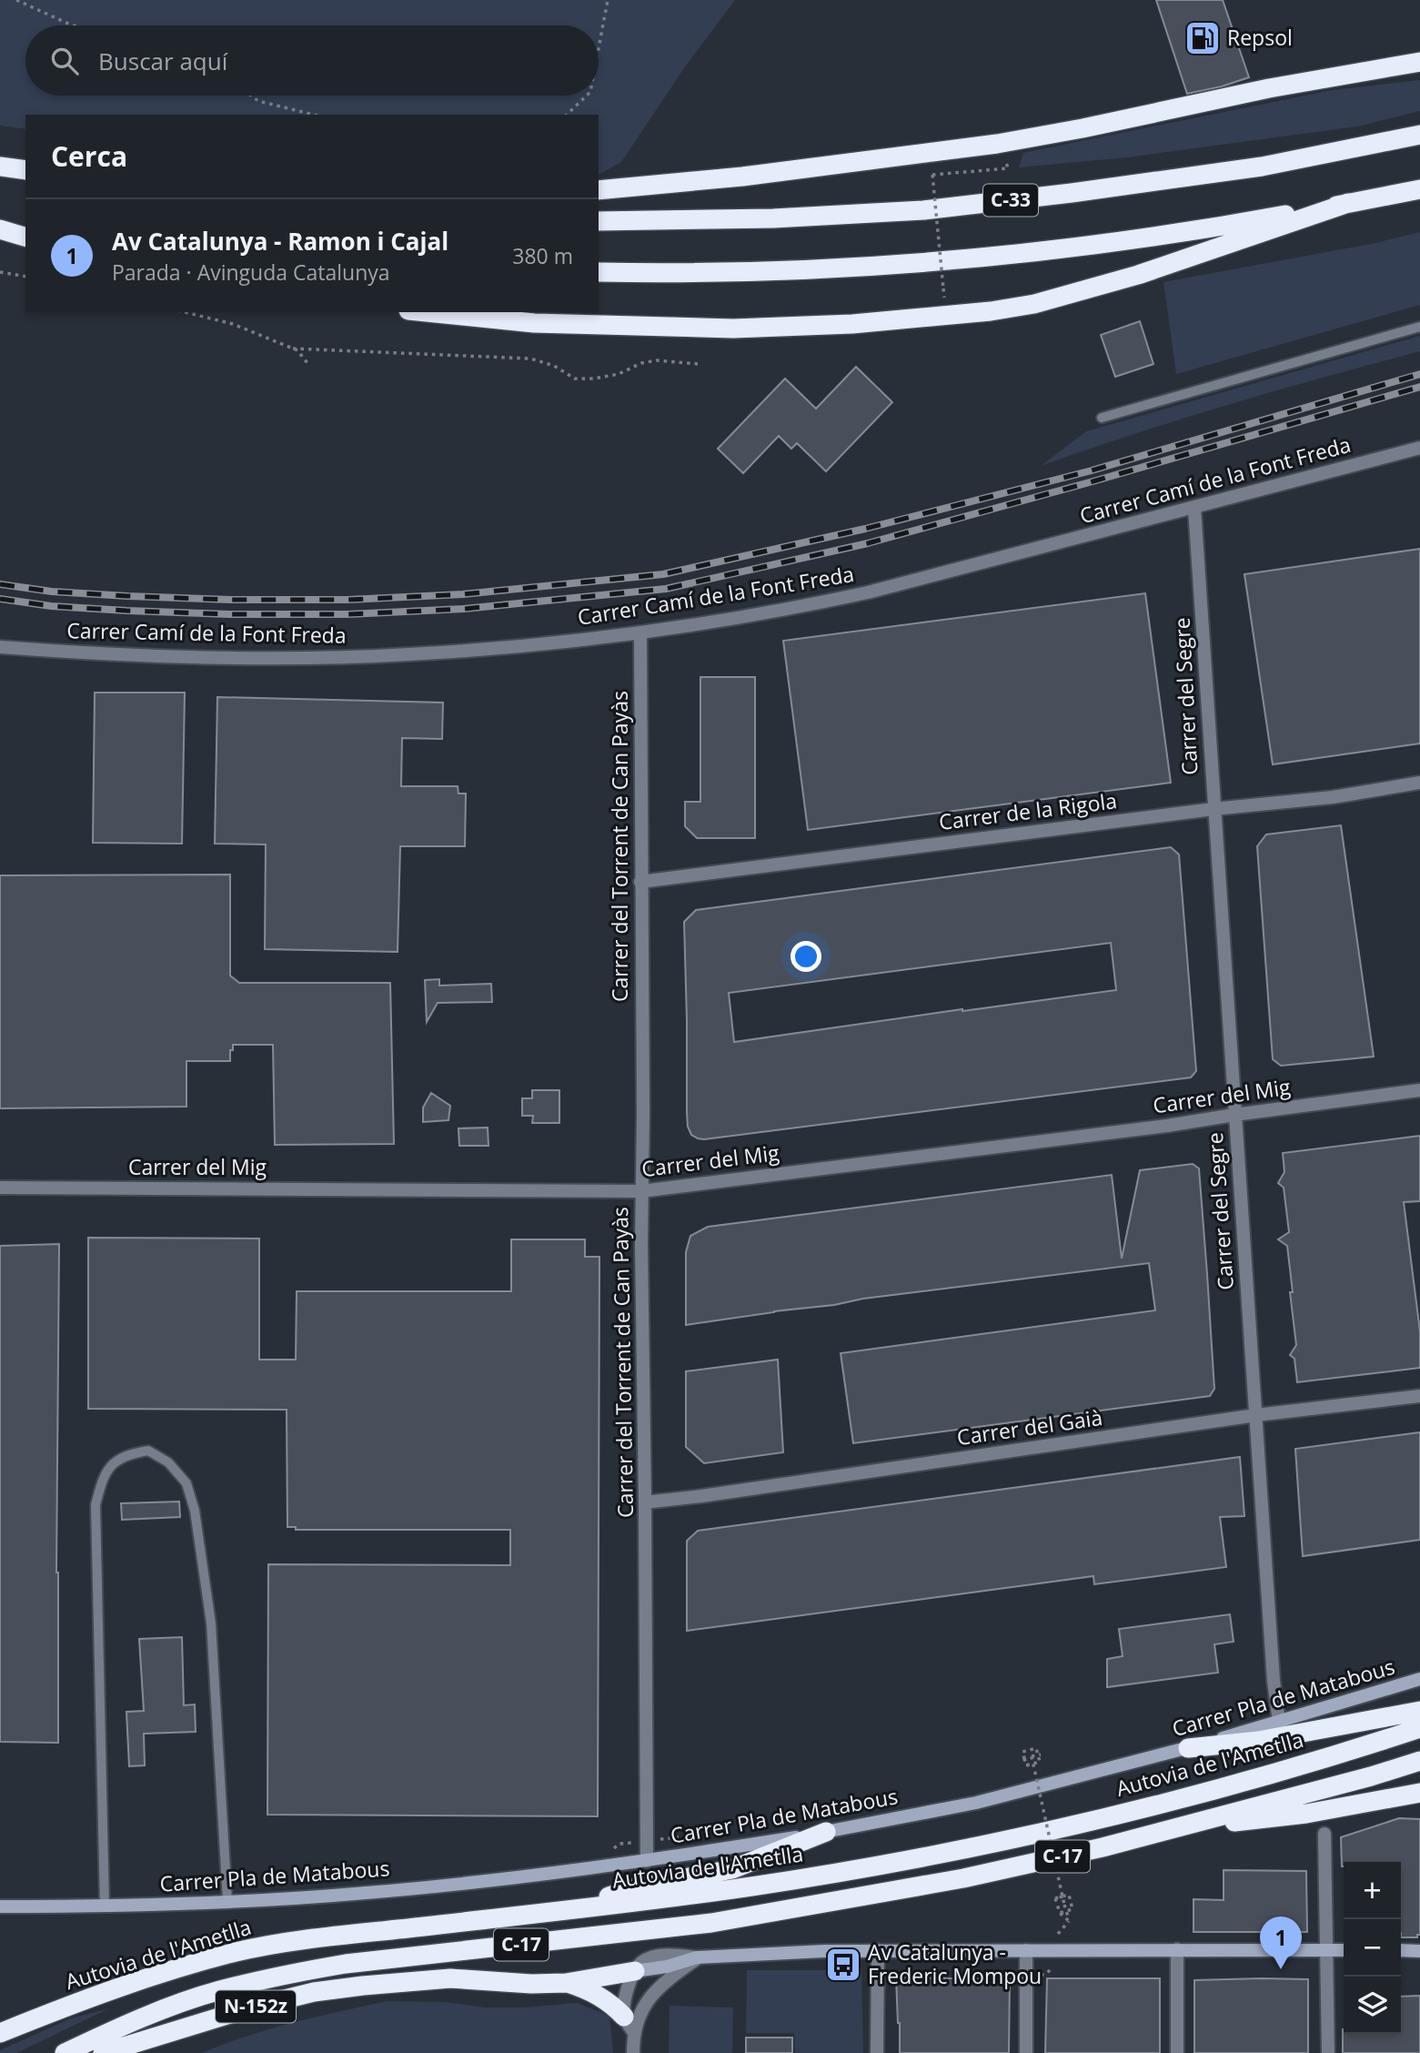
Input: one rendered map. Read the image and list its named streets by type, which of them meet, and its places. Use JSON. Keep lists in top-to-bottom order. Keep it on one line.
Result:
{"streets":{"highway":["C-33","Autovia de l'Ametlla","C-17","N-152z"],"main road":["Carrer Pla de Matabous"],"street":["Carrer Camí de la Font Freda","Carrer del Segre","Carrer de la Rigola","Carrer del Torrent de Can Payàs","Carrer del Mig","Carrer del Gaià"]},"crossings":[["Carrer Camí de la Font Freda","Carrer del Segre"],["Carrer Camí de la Font Freda","Carrer del Torrent de Can Payàs"],["Carrer del Segre","Carrer de la Rigola"],["Carrer del Segre","Carrer del Mig"],["Carrer del Segre","Carrer del Gaià"],["Carrer del Segre","Carrer Pla de Matabous"],["Carrer de la Rigola","Carrer del Torrent de Can Payàs"],["Carrer del Torrent de Can Payàs","Carrer del Mig"],["Carrer del Torrent de Can Payàs","Carrer del Gaià"],["Carrer del Torrent de Can Payàs","Carrer Pla de Matabous"]],"places":{"fuel station":["Repsol"],"bus stop":["Av Catalunya - Frederic Mompou"]},"page":{"search":"Buscar aquí","heading":"Cerca","list":[{"mark":"1","name":"Av Catalunya - Ramon i Cajal","note":"Parada · Avinguda Catalunya","value":"380 m"}],"map_buttons":["+","−"],"pins":"1"}}
